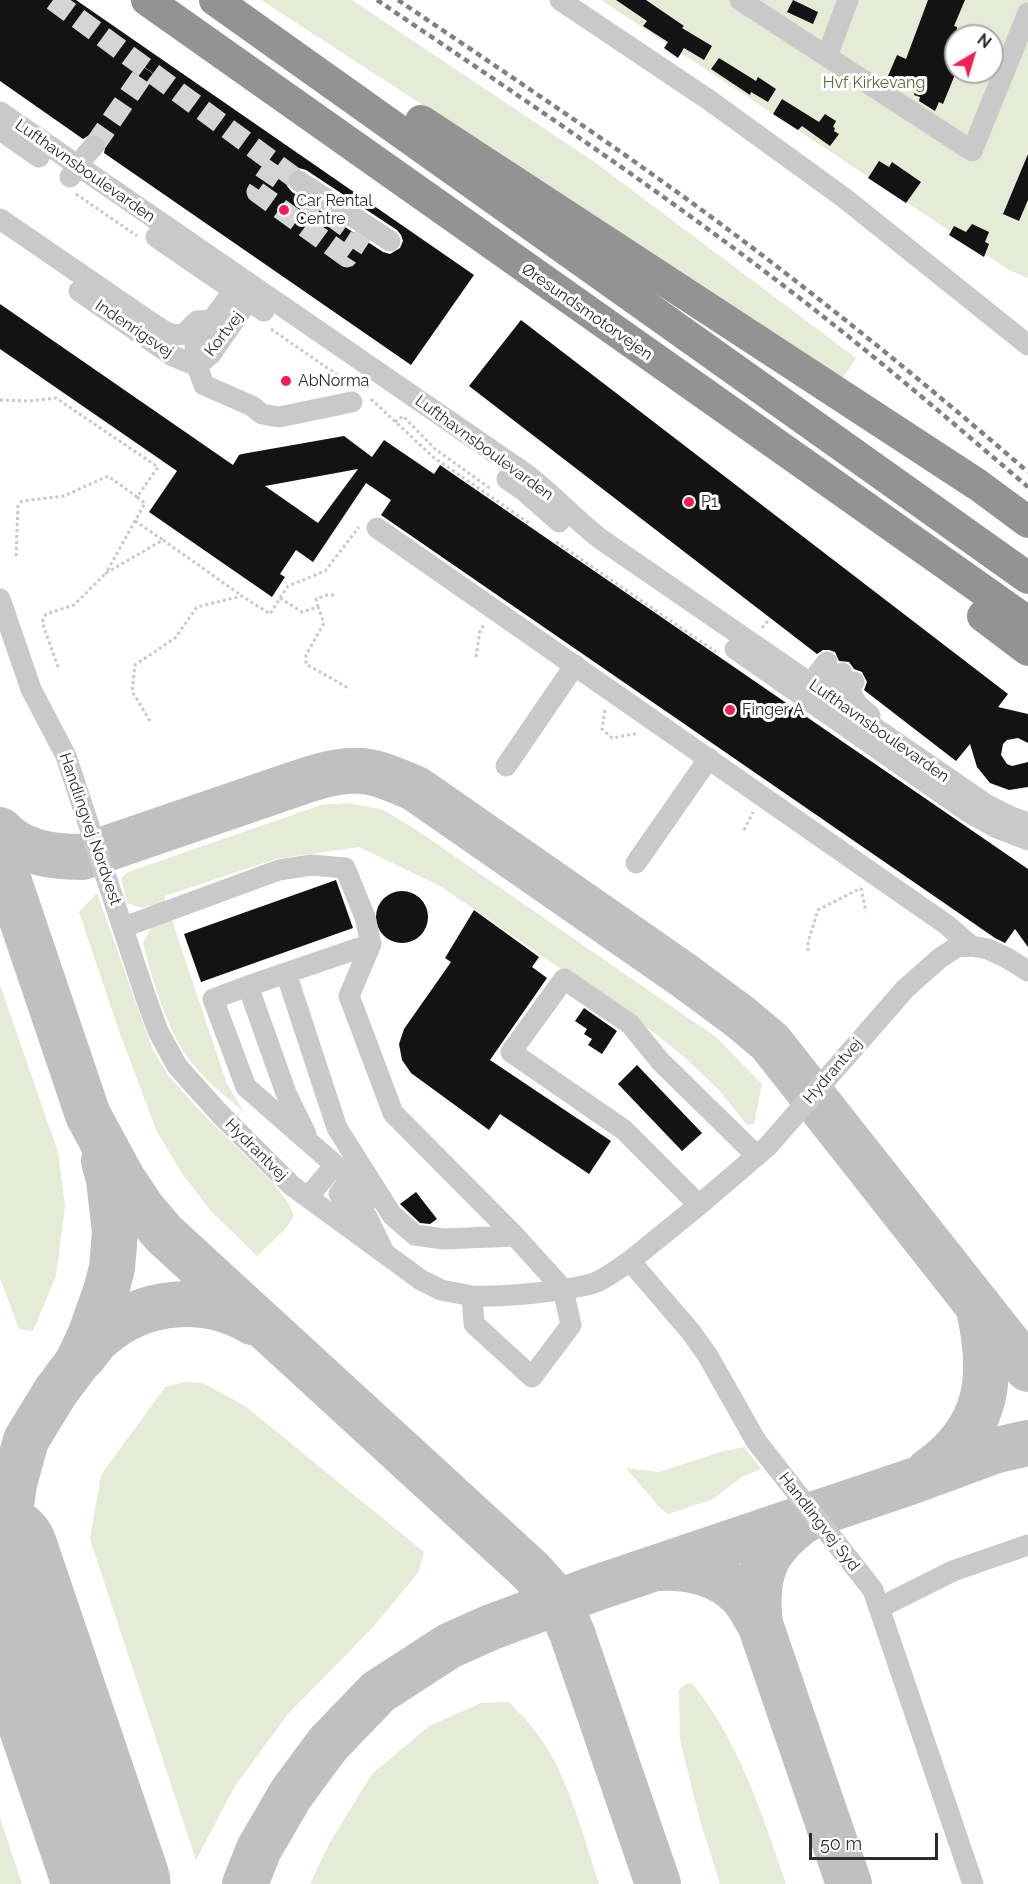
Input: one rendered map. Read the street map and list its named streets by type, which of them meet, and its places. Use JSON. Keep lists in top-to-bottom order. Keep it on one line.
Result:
{"streets":{"highway":["Øresundsmotorvejen"],"street":["Lufthavnsboulevarden","Indenrigsvej","Kortvej","Handlingvej Nordvest","Hydrantvej","Handlingvej Syd"]},"crossings":[["Lufthavnsboulevarden","Indenrigsvej"],["Lufthavnsboulevarden","Kortvej"],["Indenrigsvej","Kortvej"],["Handlingvej Nordvest","Hydrantvej"],["Hydrantvej","Handlingvej Syd"]],"parks":["Hvf Kirkevang"],"places":["Car Rental Centre","AbNorma","P1","Finger A"],"scale_bar":"50 m","north":"top right"}
